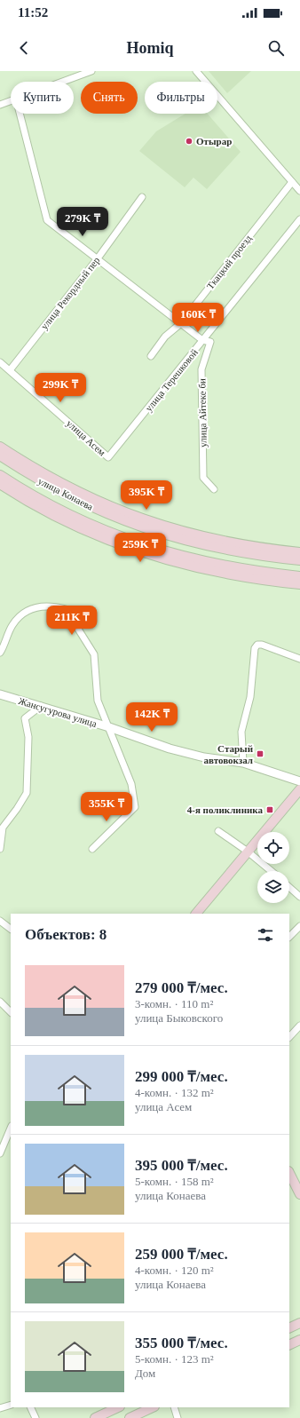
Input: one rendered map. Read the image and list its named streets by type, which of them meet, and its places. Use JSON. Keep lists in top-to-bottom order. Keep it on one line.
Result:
{"streets":{"main road":["улица Конаева"],"street":["Ткацкий проезд","улица Рекордный пер","улица Терешковой","улица Айтеке би","улица Асем","Жансугурова улица"]},"crossings":[["улица Рекордный пер","улица Асем"],["улица Терешковой","улица Айтеке би"],["улица Терешковой","улица Асем"]],"places":{"other":["Отырар"],"transit":["Старый автовокзал","4-я поликлиника"]},"page":{"status":"11:52","header":"Homiq","chip":["Купить","Снять","Фильтры"],"price":["279K ₸","160K ₸","299K ₸","395K ₸","259K ₸","211K ₸","142K ₸","355K ₸"],"heading":"Объектов: 8","list":[{"name":"279 000 ₸/мес.","note":"3-комн. · 110 m² · улица Быковского"},{"name":"299 000 ₸/мес.","note":"4-комн. · 132 m² · улица Асем"},{"name":"395 000 ₸/мес.","note":"5-комн. · 158 m² · улица Конаева"},{"name":"259 000 ₸/мес.","note":"4-комн. · 120 m² · улица Конаева"},{"name":"355 000 ₸/мес.","note":"5-комн. · 123 m² · Дом"}]}}
